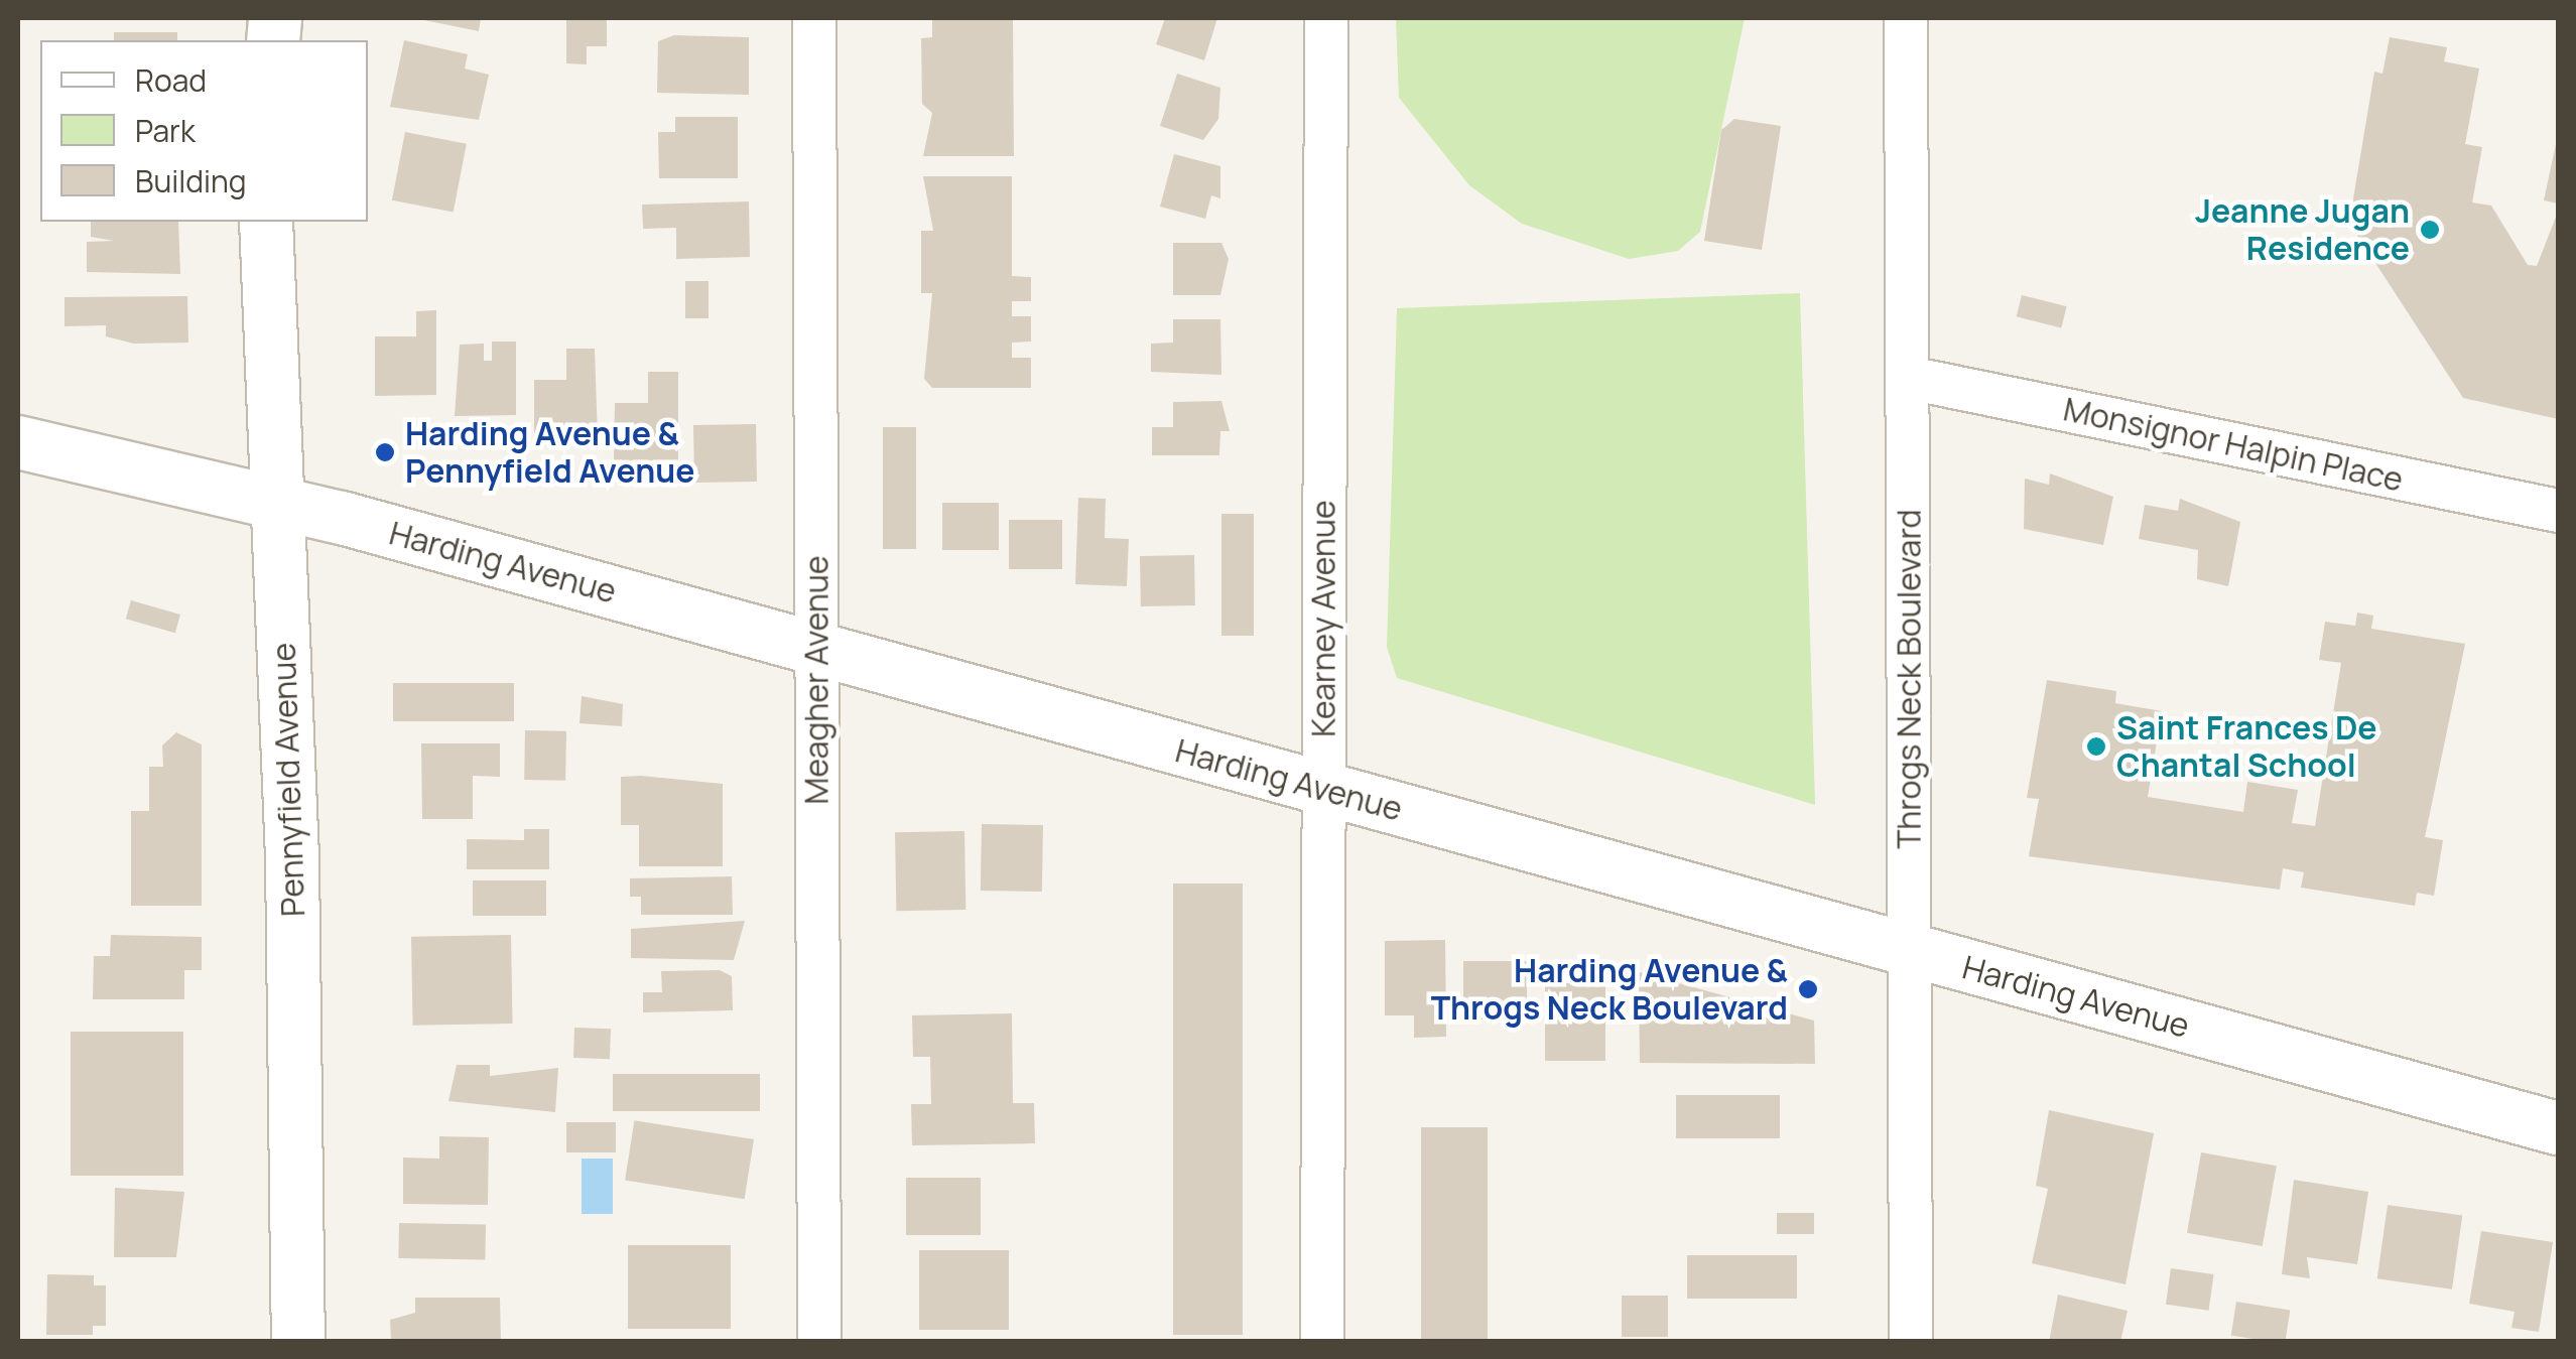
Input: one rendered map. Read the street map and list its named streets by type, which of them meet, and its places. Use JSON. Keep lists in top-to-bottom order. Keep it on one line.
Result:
{"streets":{"street":["Monsignor Halpin Place","Harding Avenue","Kearney Avenue","Throgs Neck Boulevard","Meagher Avenue","Pennyfield Avenue"]},"crossings":[["Monsignor Halpin Place","Throgs Neck Boulevard"],["Harding Avenue","Kearney Avenue"],["Harding Avenue","Throgs Neck Boulevard"],["Harding Avenue","Meagher Avenue"],["Harding Avenue","Pennyfield Avenue"]],"places":["Jeanne Jugan Residence","Harding Avenue & Pennyfield Avenue","Saint Frances De Chantal School","Harding Avenue & Throgs Neck Boulevard"],"legend":["Road","Park","Building"]}
